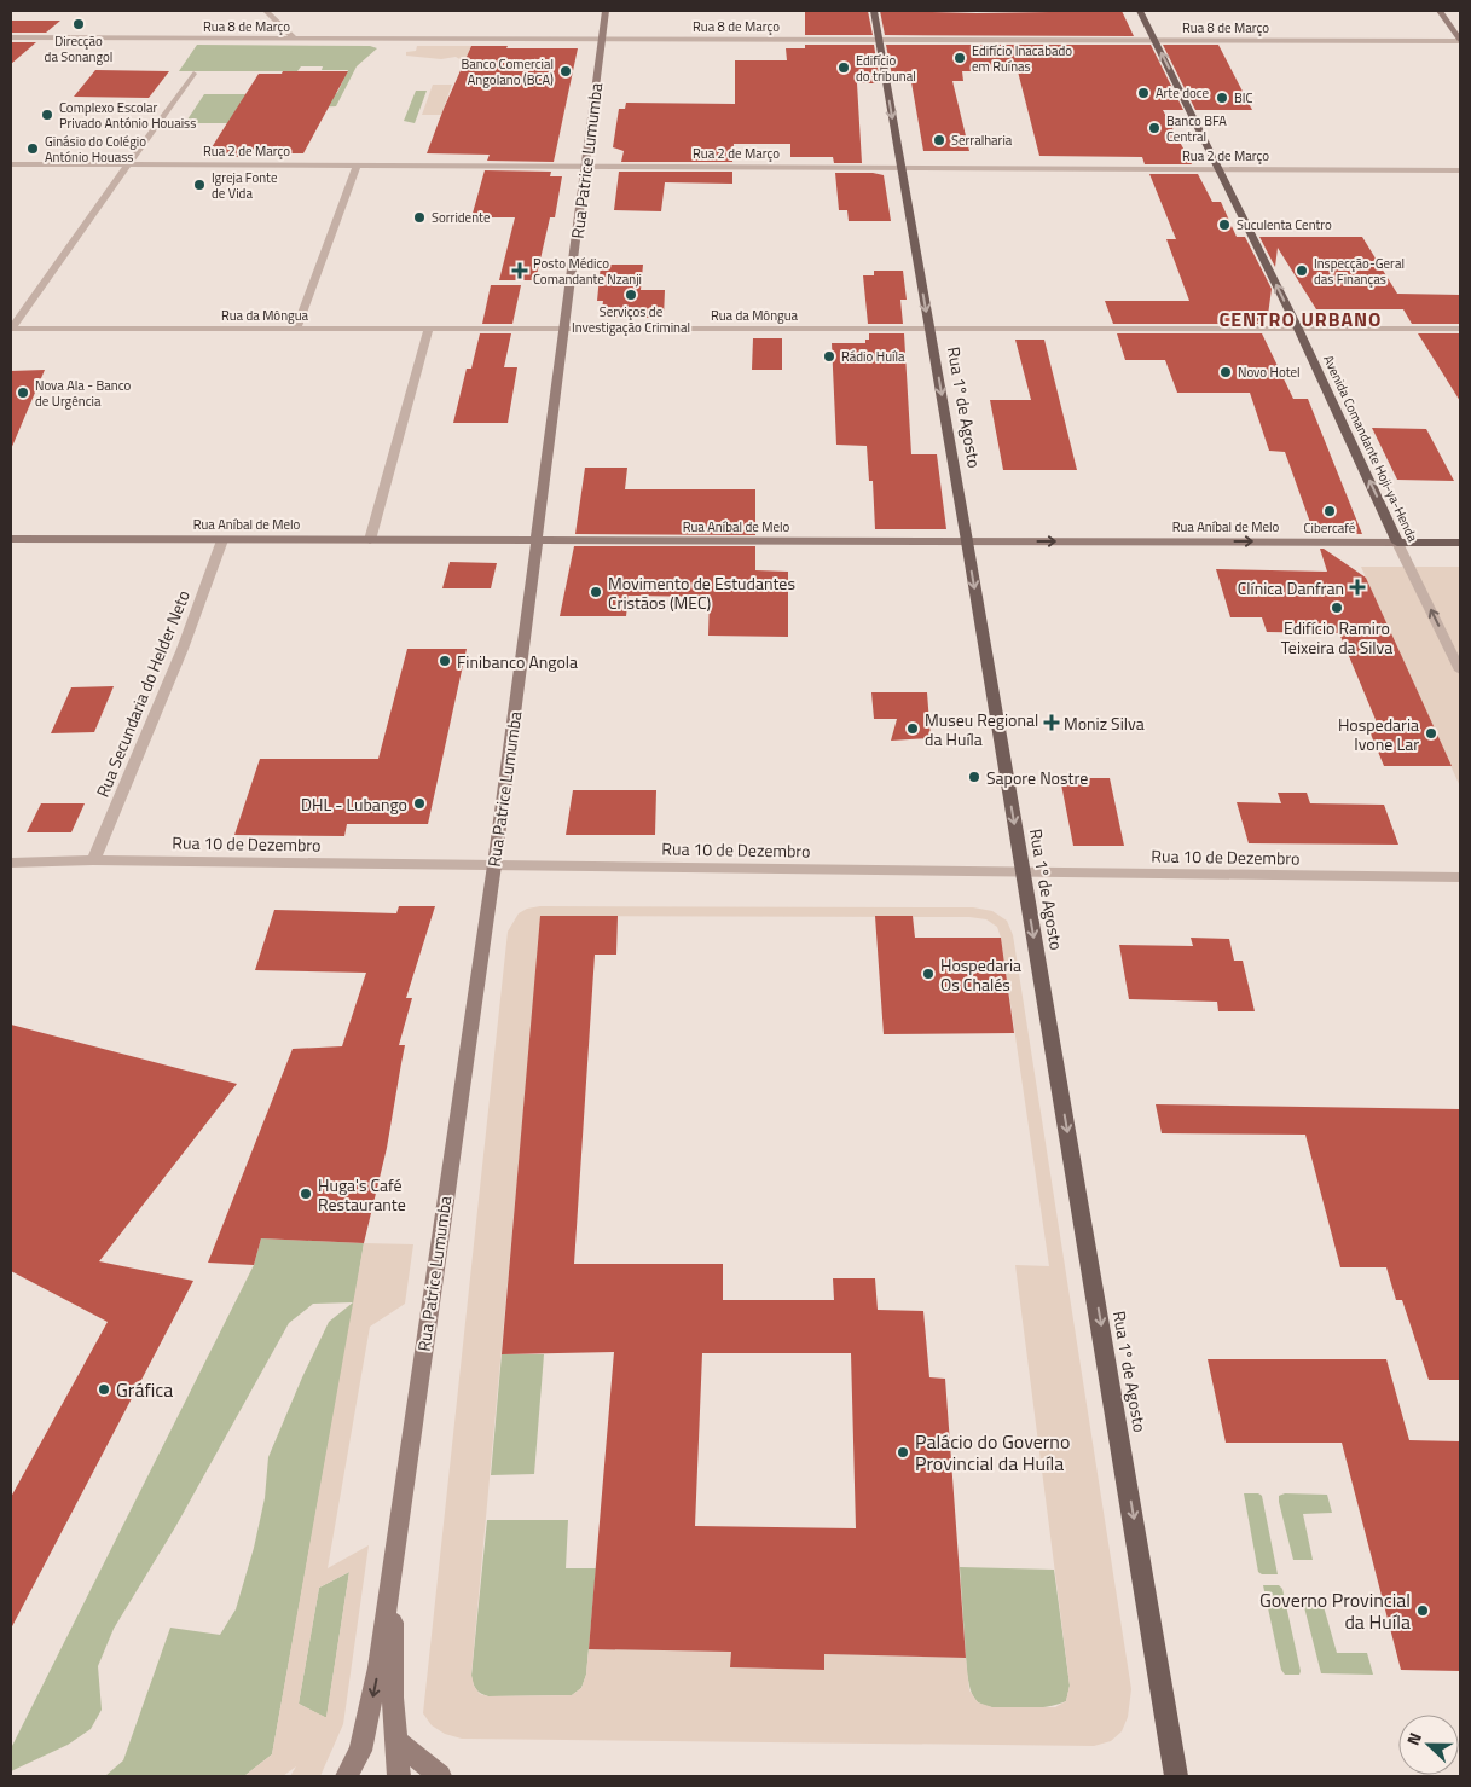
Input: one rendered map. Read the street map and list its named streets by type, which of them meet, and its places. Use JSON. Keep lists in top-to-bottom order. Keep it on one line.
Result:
{"streets":{"main road":["Rua 1º de Agosto","Avenida Comandante Hoji-ya-Henda","Rua Aníbal de Melo"],"street":["Rua 8 de Março","Rua 2 de Março","Rua Patrice Lumumba","Rua da Môngua","Rua Secundaria do Helder Neto","Rua 10 de Dezembro"]},"crossings":[["Rua 8 de Março","Rua Patrice Lumumba"],["Rua 8 de Março","Rua 1º de Agosto"],["Rua 8 de Março","Avenida Comandante Hoji-ya-Henda"],["Rua 2 de Março","Rua Patrice Lumumba"],["Rua 2 de Março","Rua 1º de Agosto"],["Rua 2 de Março","Avenida Comandante Hoji-ya-Henda"],["Rua Patrice Lumumba","Rua da Môngua"],["Rua Patrice Lumumba","Rua Aníbal de Melo"],["Rua Patrice Lumumba","Rua 10 de Dezembro"],["Rua da Môngua","Rua 1º de Agosto"],["Rua da Môngua","Avenida Comandante Hoji-ya-Henda"],["Rua 1º de Agosto","Rua Aníbal de Melo"],["Rua 1º de Agosto","Rua 10 de Dezembro"],["Avenida Comandante Hoji-ya-Henda","Rua Aníbal de Melo"],["Rua Aníbal de Melo","Rua Secundaria do Helder Neto"],["Rua Secundaria do Helder Neto","Rua 10 de Dezembro"]],"one_way":["Rua 1º de Agosto","Avenida Comandante Hoji-ya-Henda"],"districts":["CENTRO URBANO"],"places":{"other":["Direcção da Sonangol","Edifício Inacabado em Ruínas","Edifício do tribunal","Banco Comercial Angolano (BCA)","Arte doce","BIC","Complexo Escolar Privado António Houaiss","Banco BFA Central","Serralharia","Ginásio do Colégio António Houass","Igreja Fonte de Vida","Sorridente","Suculenta Centro","Inspecção-Geral das Finanças","Serviços de Investigação Criminal","Rádio Huíla","Novo Hotel","Nova Ala - Banco de Urgência","Cibercafé","Movimento de Estudantes Cristãos (MEC)","Edifício Ramiro Teixeira da Silva","Finibanco Angola","Museu Regional da Huíla","Hospedaria Ivone Lar","Sapore Nostre","DHL - Lubango","Hospedaria Os Chalés","Huga's Café Restaurante","Gráfica","Palácio do Governo Provincial da Huíla","Governo Provincial da Huíla"],"health":["Posto Médico Comandante Nzanji","Clínica Danfran","Moniz Silva"]},"north":"left"}
